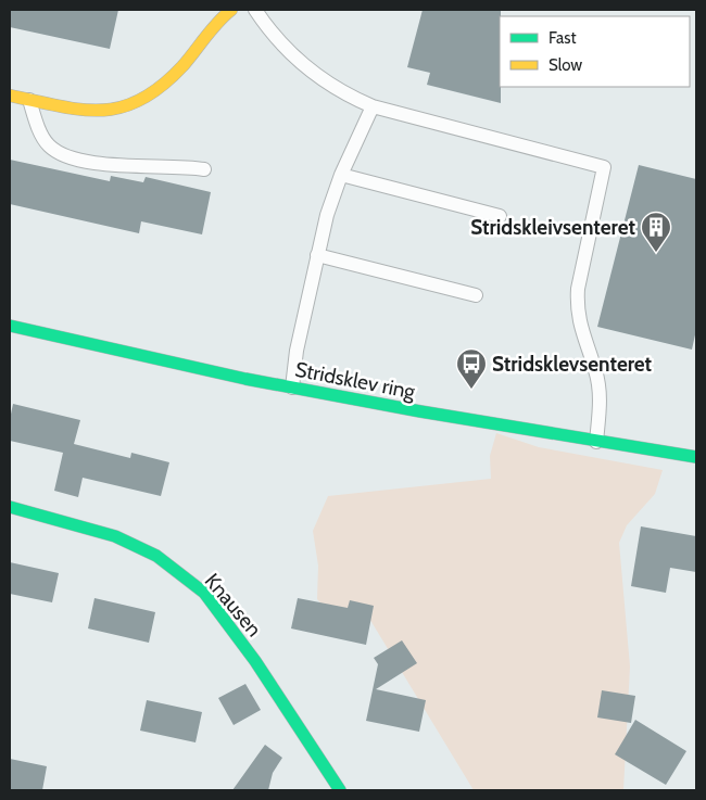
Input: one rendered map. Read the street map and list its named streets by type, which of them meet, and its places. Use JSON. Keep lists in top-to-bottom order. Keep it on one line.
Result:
{"streets":{"street":["Stridsklev ring","Knausen"]},"places":{"building":["Stridskleivsenteret"],"bus stop":["Stridsklevsenteret"]},"legend":["Fast","Slow"]}
